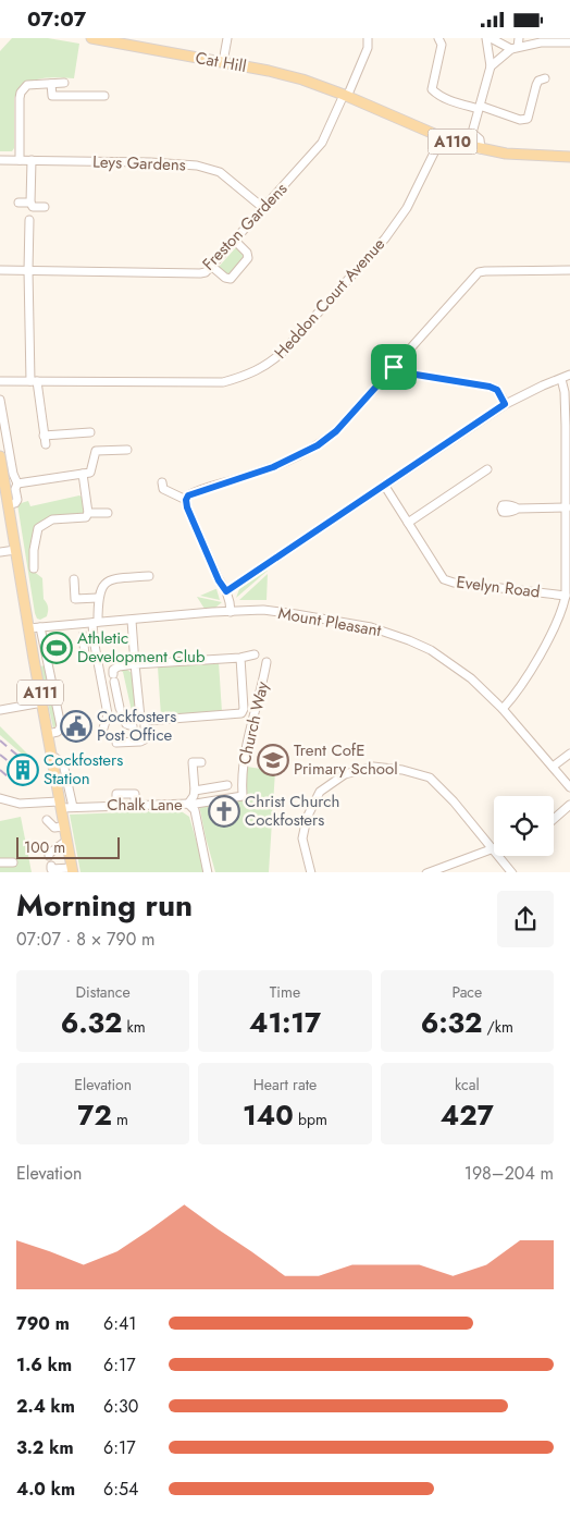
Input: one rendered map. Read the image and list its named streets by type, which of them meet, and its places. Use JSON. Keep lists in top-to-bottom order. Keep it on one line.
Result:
{"streets":{"main road":["Cat Hill","A110","A111"],"street":["Leys Gardens","Freston Gardens","Heddon Court Avenue","Evelyn Road","Mount Pleasant","Church Way","Chalk Lane"]},"crossings":[["Cat Hill","Freston Gardens"],["Cat Hill","Heddon Court Avenue"],["Leys Gardens","Freston Gardens"],["Mount Pleasant","A111"],["A111","Chalk Lane"],["Church Way","Chalk Lane"]],"places":{"sports":["Athletic Development Club"],"public building":["Cockfosters Post Office"],"school or university":["Trent CofE Primary School"],"building":["Cockfosters Station"],"church":["Christ Church Cockfosters"]},"scale_bar":"100 m","page":{"status":"07:07","scale":"100 m","heading":["Morning run","07:07 · 8 × 790 m"],"stats":[["Distance","6.32 km"],["Time","41:17"],["Pace","6:32 /km"],["Elevation","72 m"],["Heart rate","140 bpm"],["kcal","427"]],"chart":["Elevation","198–204 m"],"list":[{"name":"790 m","note":"6:41"},{"name":"1.6 km","note":"6:17"},{"name":"2.4 km","note":"6:30"},{"name":"3.2 km","note":"6:17"},{"name":"4.0 km","note":"6:54"}]}}
